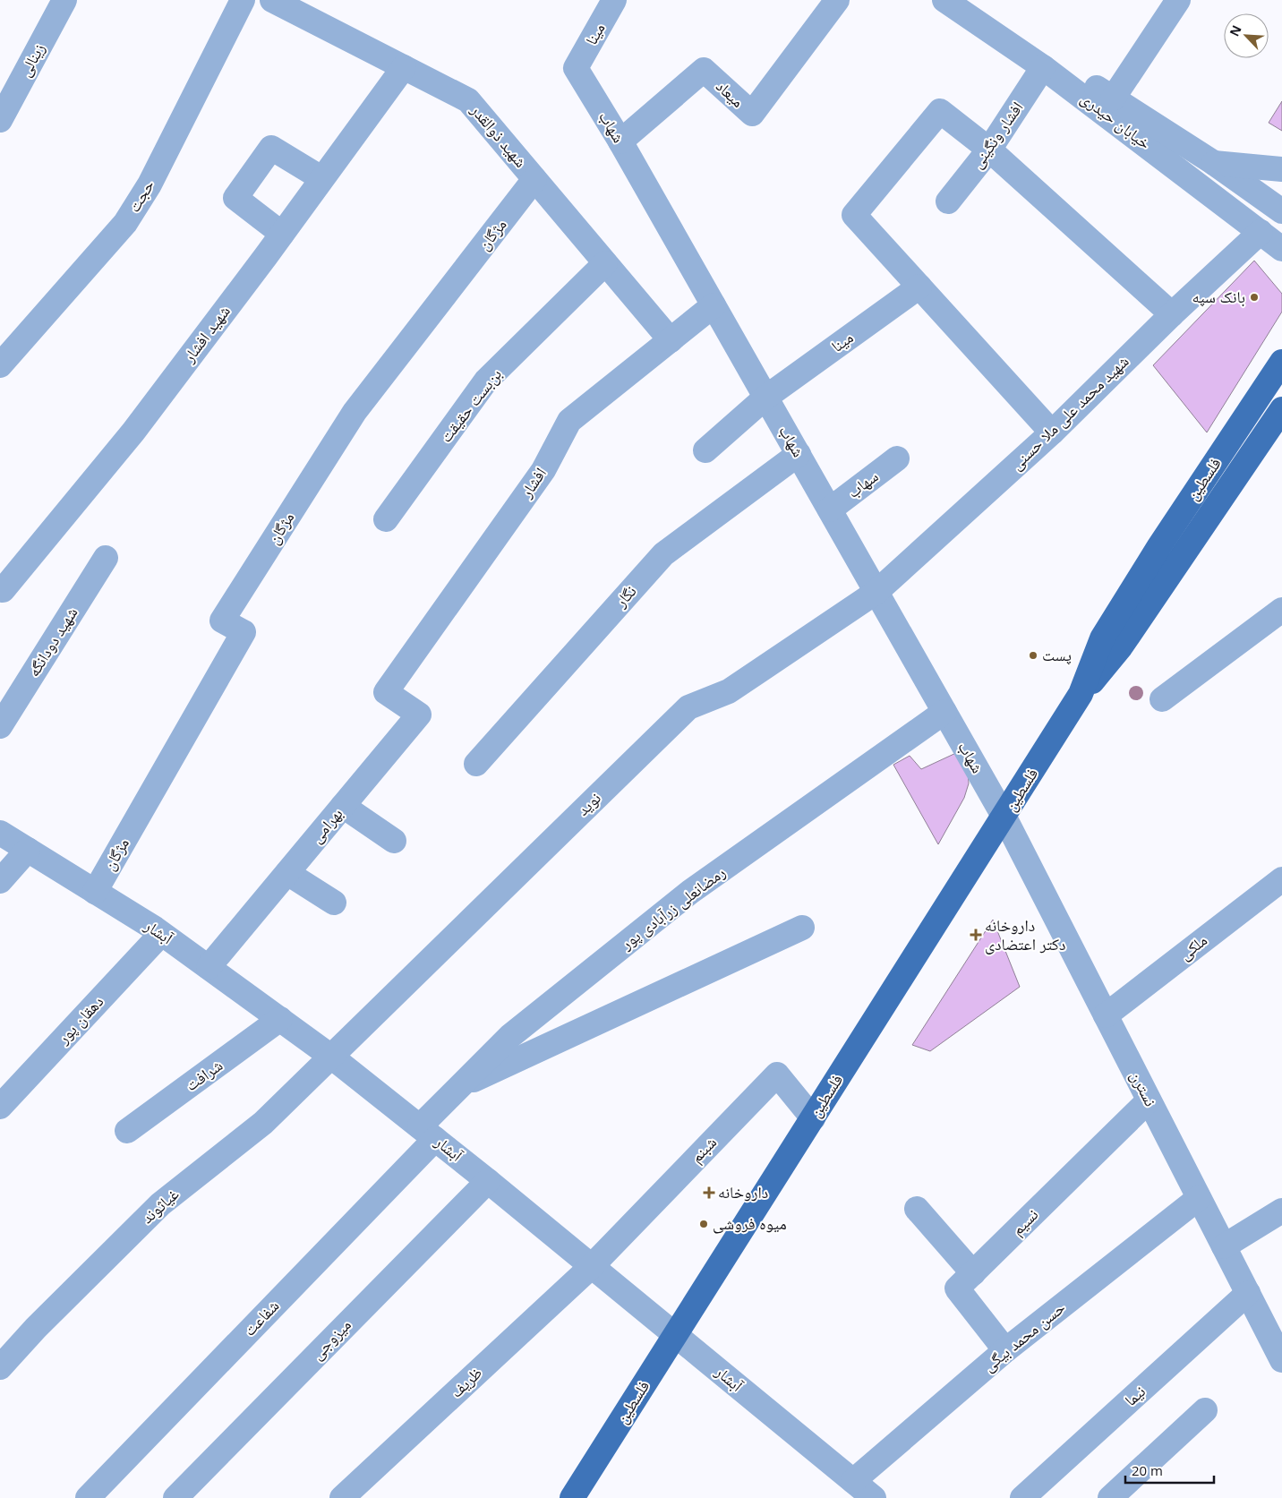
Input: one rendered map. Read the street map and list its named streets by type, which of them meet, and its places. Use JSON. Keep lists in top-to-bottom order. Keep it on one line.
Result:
{"streets":{"main road":["فلسطین"],"street":["مینا","زینالی","میعاد","خیابان حیدری","شهاب","افشار ونگینی","شهید ذوالقدر","حجت","مژگان","شهید افشار","بن‌بست حقیقت","شهید محمد علی ملا حسنی","افشار","سهاب","نگار","شهید دودانگه","نوید","بهرامی","رمضانعلی زرآبادی پور","آبشار","ملکی","دهقان پور","شرافت","نسترن","شبنم","غیاثوند","نسیم","شفاعت","حسن محمد بیگی","میزوجی","ظریف","نیما"]},"crossings":[["مینا","شهاب"],["میعاد","شهاب"],["خیابان حیدری","افشار ونگینی"],["خیابان حیدری","شهید محمد علی ملا حسنی"],["شهاب","شهید محمد علی ملا حسنی"],["شهاب","فلسطین"],["شهاب","افشار"],["شهاب","سهاب"],["شهاب","نگار"],["شهاب","نوید"],["شهاب","رمضانعلی زرآبادی پور"],["شهاب","نسترن"],["شهید ذوالقدر","مژگان"],["شهید ذوالقدر","شهید افشار"],["شهید ذوالقدر","بن‌بست حقیقت"],["شهید ذوالقدر","افشار"],["مژگان","آبشار"],["شهید محمد علی ملا حسنی","نوید"],["فلسطین","آبشار"],["فلسطین","نسترن"],["فلسطین","شبنم"],["افشار","بهرامی"],["نوید","آبشار"],["نوید","غیاثوند"],["بهرامی","آبشار"],["رمضانعلی زرآبادی پور","آبشار"],["رمضانعلی زرآبادی پور","شفاعت"],["آبشار","دهقان پور"],["آبشار","شرافت"],["آبشار","شبنم"],["آبشار","غیاثوند"],["آبشار","شفاعت"],["آبشار","حسن محمد بیگی"],["آبشار","میزوجی"],["آبشار","ظریف"],["ملکی","نسترن"],["نسترن","نسیم"],["نسترن","حسن محمد بیگی"],["نسترن","نیما"],["شبنم","ظریف"],["نسیم","حسن محمد بیگی"]],"places":{"other":["بانک سپه","پست","میوه فروشی"],"health":["داروخانه دکتر اعتضادی","داروخانه"]},"scale_bar":"20 m","north":"top left"}
